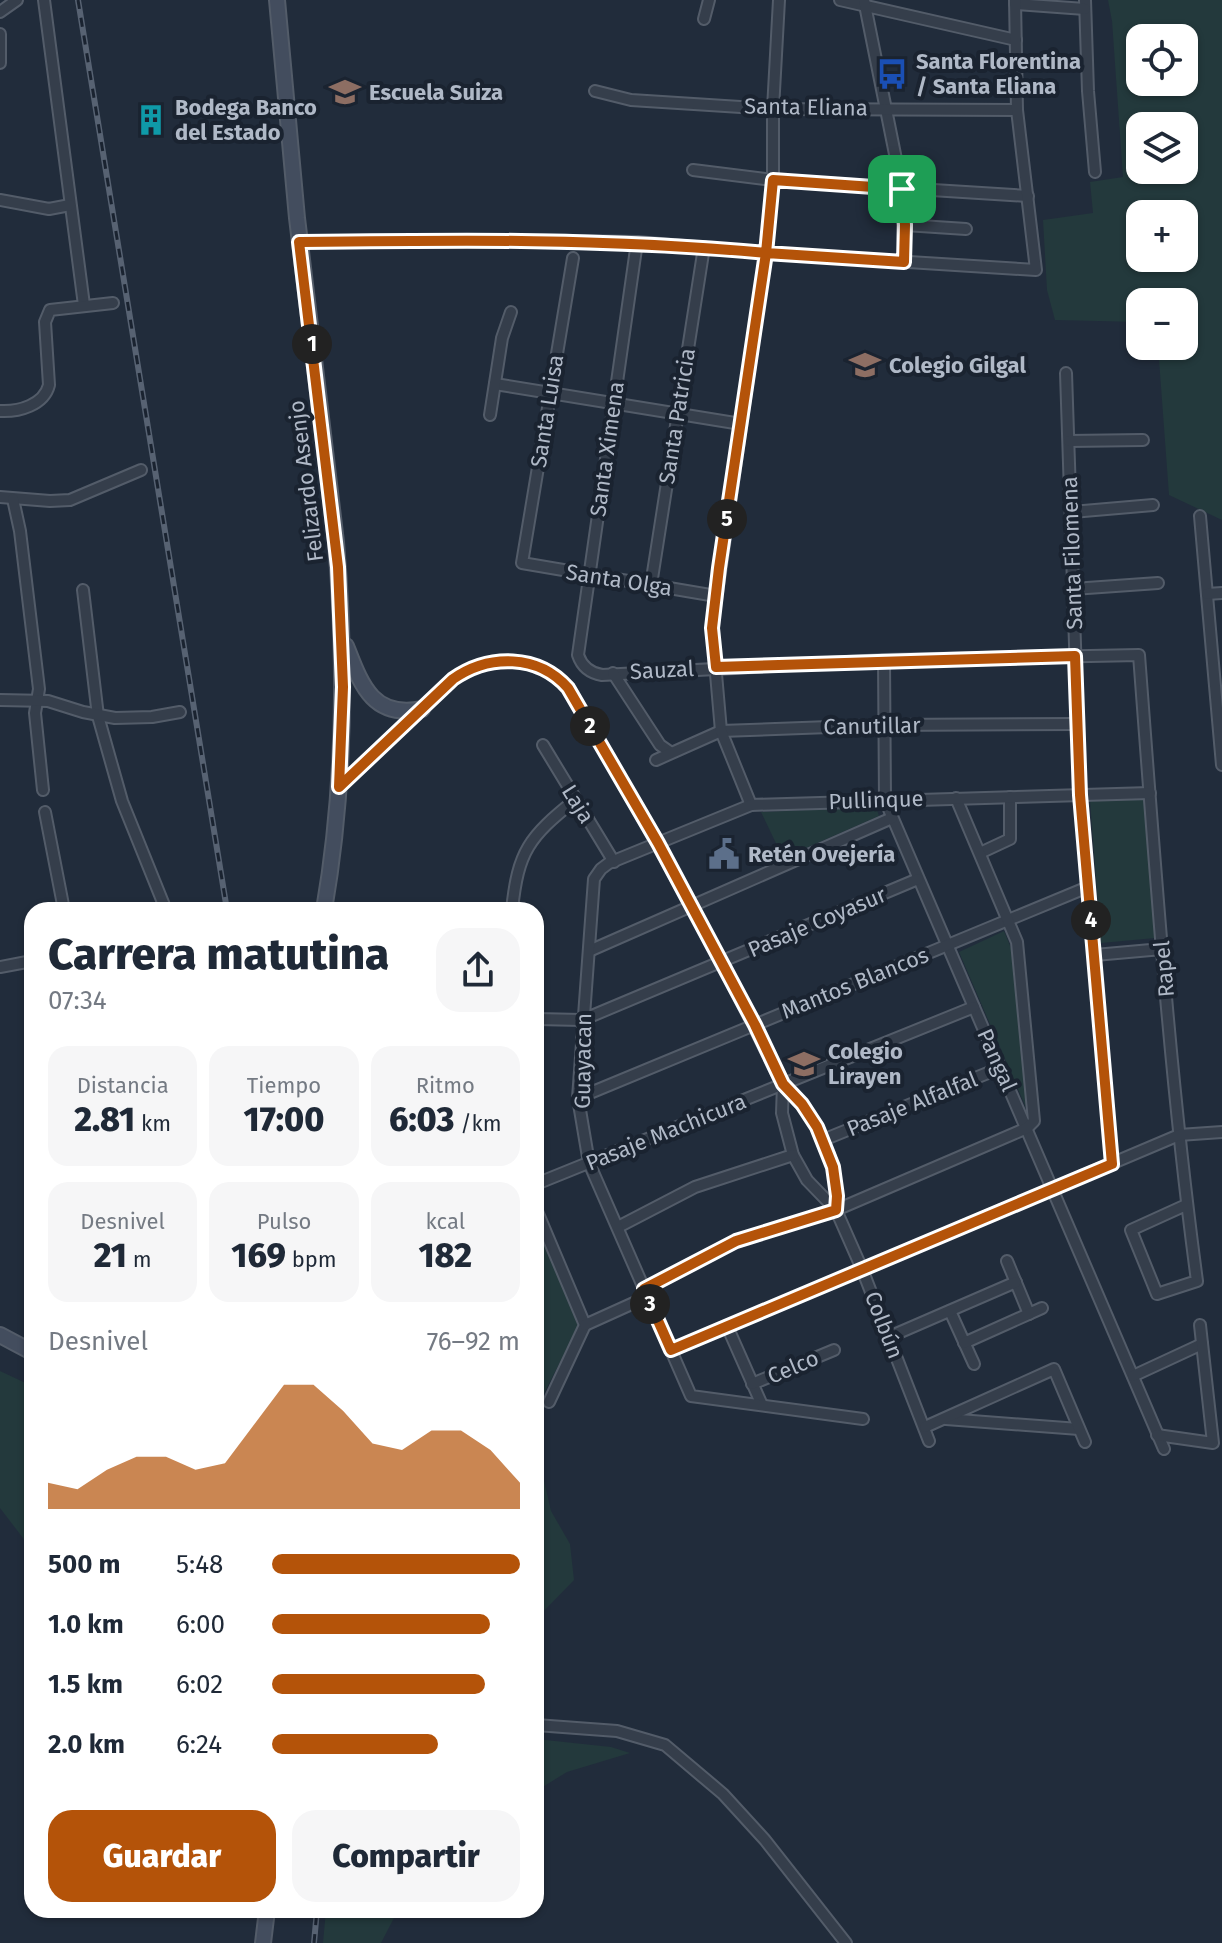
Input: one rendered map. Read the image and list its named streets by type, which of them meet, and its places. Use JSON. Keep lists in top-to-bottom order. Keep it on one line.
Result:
{"streets":{"street":["Santa Eliana","Santa Luisa","Santa Patricia","Santa Ximena","Felizardo Asenjo","Santa Filomena","Santa Olga","Sauzal","Canutillar","Pullinque","Laja","Pasaje Coyasur","Rapel","Mantos Blancos","Pangal","Guayacan","Pasaje Alfalfal","Pasaje Machicura","Colbún","Celco"]},"crossings":[["Santa Luisa","Santa Olga"],["Santa Patricia","Santa Olga"],["Santa Ximena","Santa Olga"],["Santa Ximena","Sauzal"],["Felizardo Asenjo","Colbún"],["Santa Filomena","Sauzal"],["Santa Filomena","Canutillar"],["Santa Filomena","Pullinque"],["Santa Filomena","Mantos Blancos"],["Sauzal","Rapel"],["Sauzal","Pangal"],["Canutillar","Pangal"],["Pullinque","Laja"],["Pullinque","Rapel"],["Pullinque","Pangal"],["Pullinque","Guayacan"],["Pullinque","Colbún"],["Laja","Guayacan"],["Pasaje Coyasur","Pangal"],["Pasaje Coyasur","Guayacan"],["Pasaje Coyasur","Colbún"],["Mantos Blancos","Pangal"],["Mantos Blancos","Guayacan"],["Mantos Blancos","Colbún"],["Pangal","Pasaje Alfalfal"],["Pangal","Pasaje Machicura"],["Guayacan","Pasaje Machicura"],["Pasaje Alfalfal","Colbún"],["Pasaje Machicura","Colbún"]],"places":{"bus stop":["Santa Florentina / Santa Eliana"],"school or university":["Escuela Suiza","Colegio Gilgal","Colegio Lirayen"],"building":["Bodega Banco del Estado"],"public building":["Retén Ovejería"]},"page":{"map_buttons":["+","−"],"pins":["1","5","2","4","3"],"heading":["Carrera matutina","07:34"],"stats":[["Distancia","2.81 km"],["Tiempo","17:00"],["Ritmo","6:03 /km"],["Desnivel","21 m"],["Pulso","169 bpm"],["kcal","182"]],"chart":["Desnivel","76–92 m"],"list":[{"name":"500 m","note":"5:48"},{"name":"1.0 km","note":"6:00"},{"name":"1.5 km","note":"6:02"},{"name":"2.0 km","note":"6:24"}],"buttons":["Guardar","Compartir"]}}
